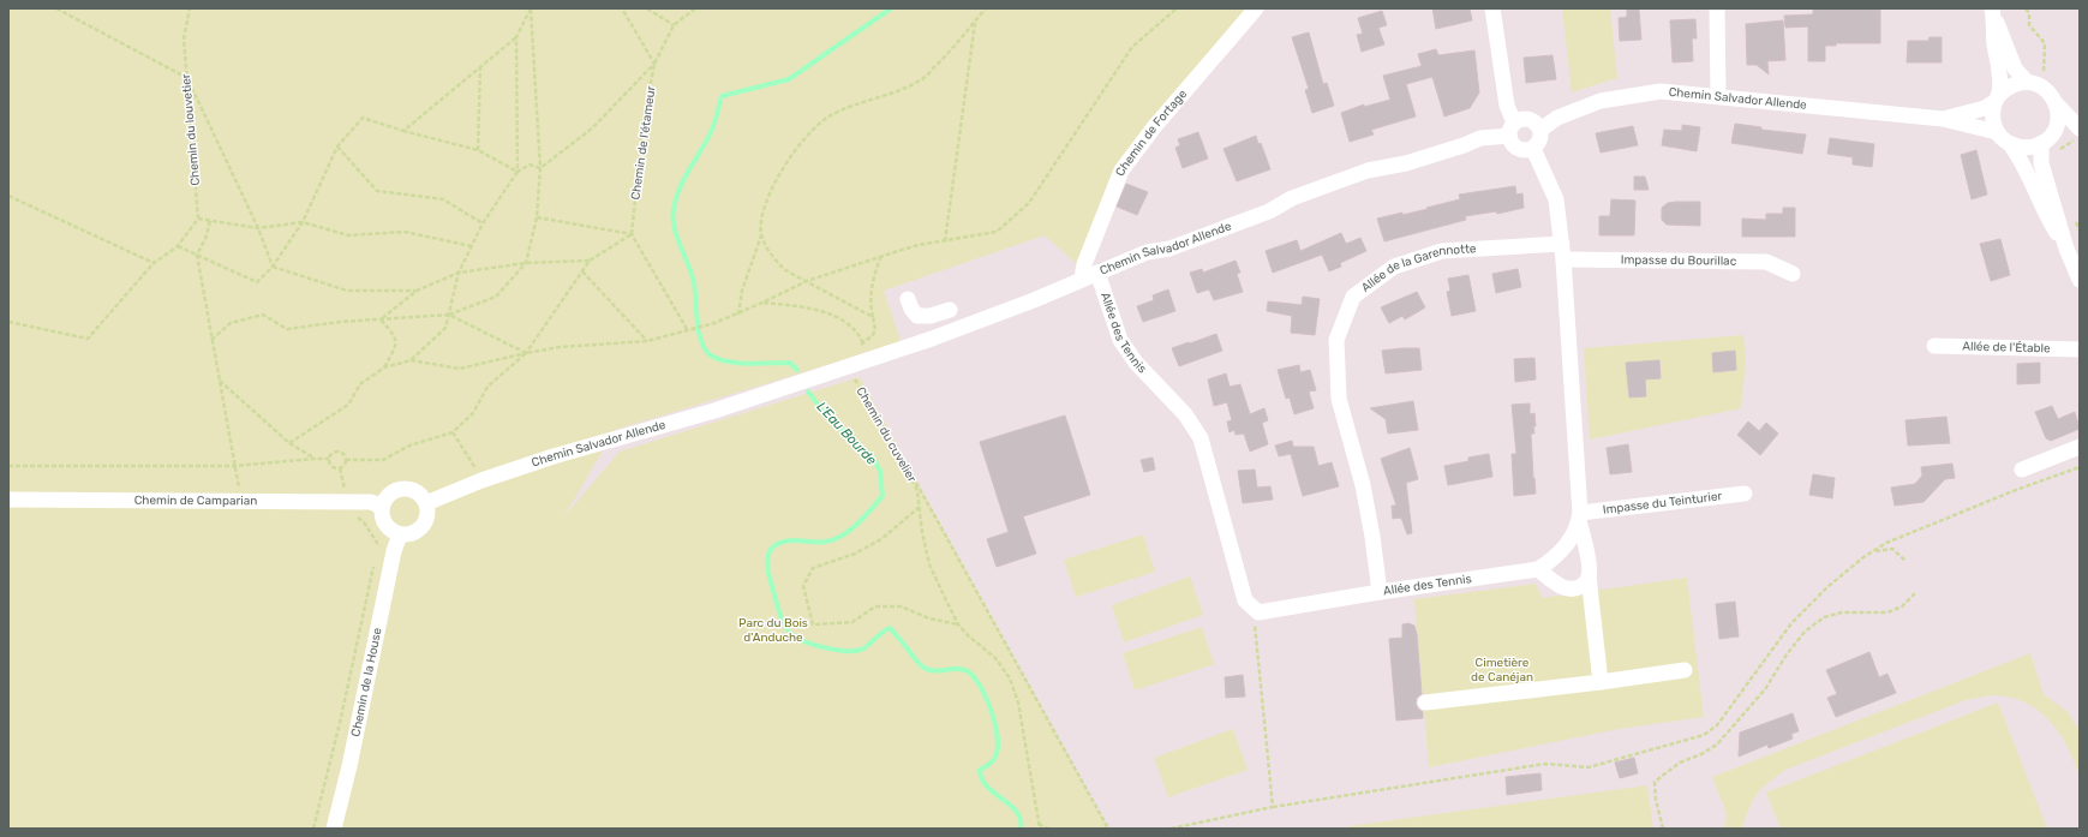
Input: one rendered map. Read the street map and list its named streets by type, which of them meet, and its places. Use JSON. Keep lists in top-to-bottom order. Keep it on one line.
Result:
{"streets":{"street":["Chemin Salvador Allende","Chemin de Fortage","Impasse du Bourillac","Allée de la Garennotte","Allée des Tennis","Allée de l'Étable","Chemin de Camparian","Impasse du Teinturier","Chemin de la House"],"path":["Chemin du louvetier","Chemin de l'étameur","Chemin du cuvelier"]},"crossings":[["Chemin Salvador Allende","Chemin de Fortage"],["Chemin Salvador Allende","Allée des Tennis"],["Chemin Salvador Allende","Chemin du cuvelier"],["Chemin Salvador Allende","Chemin de Camparian"],["Chemin Salvador Allende","Chemin de la House"],["Impasse du Bourillac","Allée de la Garennotte"],["Allée de la Garennotte","Allée des Tennis"],["Allée des Tennis","Impasse du Teinturier"],["Chemin de Camparian","Chemin de la House"]],"water":["L'Eau Bourde"],"parks":["Parc du Bois d'Anduche","Cimetière de Canéjan"]}
